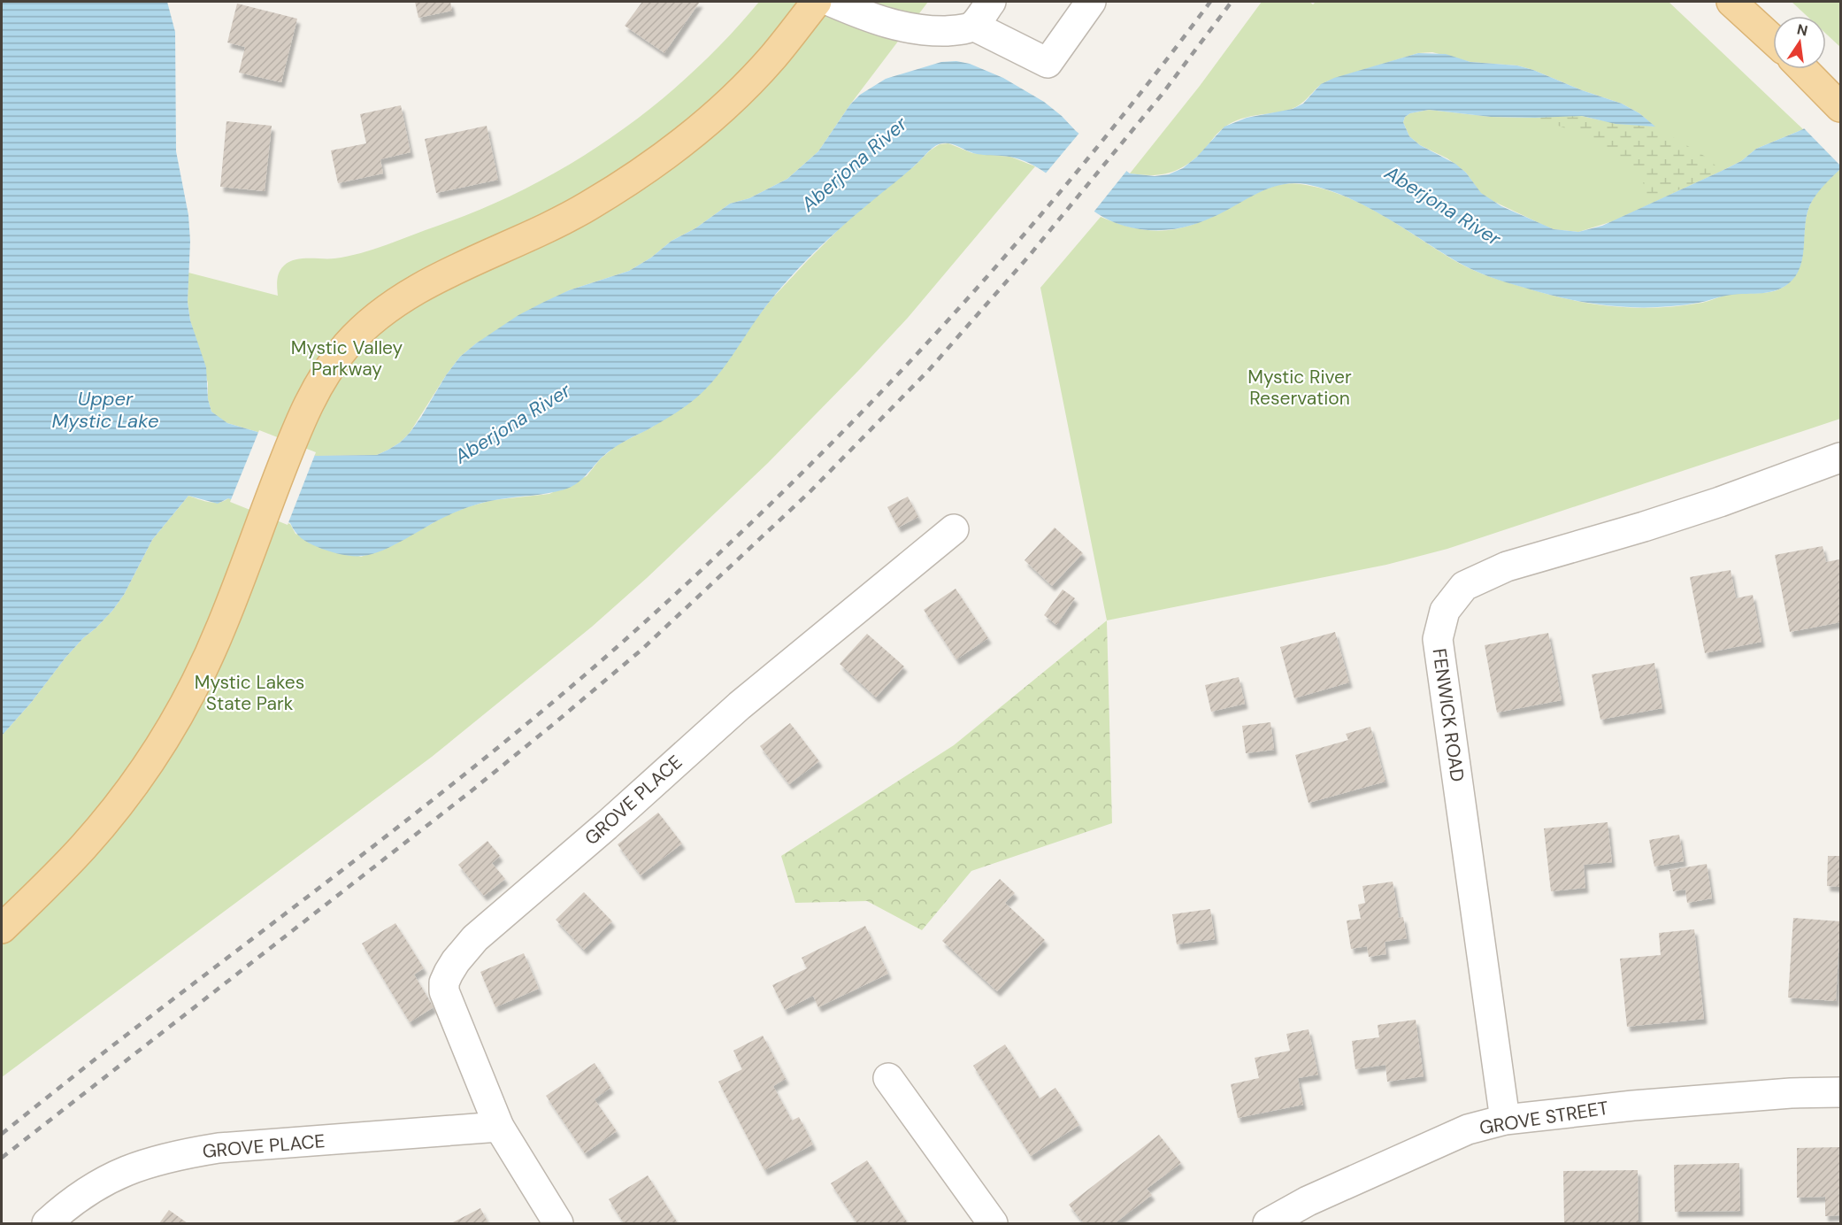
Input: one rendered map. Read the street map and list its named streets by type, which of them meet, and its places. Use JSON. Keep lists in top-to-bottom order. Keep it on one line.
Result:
{"streets":{"street":["FENWICK ROAD","GROVE PLACE","GROVE STREET"]},"crossings":[["FENWICK ROAD","GROVE STREET"]],"water":["Aberjona River","Upper Mystic Lake"],"parks":["Mystic Valley Parkway","Mystic River Reservation","Mystic Lakes State Park"],"north":"top"}
